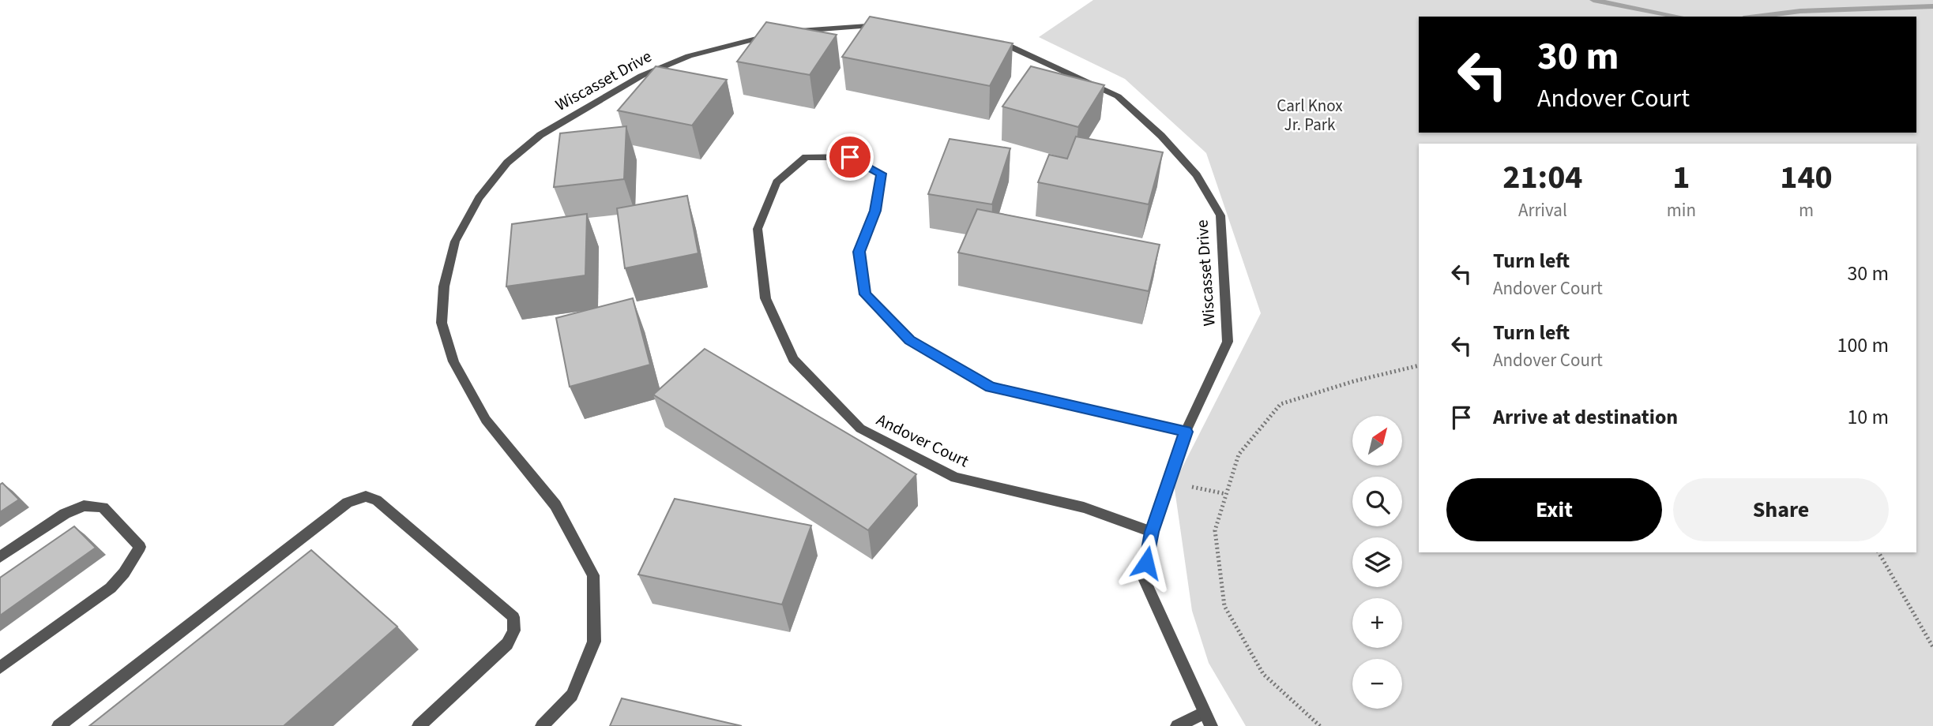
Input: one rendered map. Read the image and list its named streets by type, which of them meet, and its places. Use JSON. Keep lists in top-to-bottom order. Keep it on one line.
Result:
{"streets":{"street":["Wiscasset Drive","Andover Court"]},"crossings":[["Wiscasset Drive","Andover Court"]],"parks":["Carl Knox Jr. Park"],"north":"top right","page":{"turn":["30 m","Andover Court"],"eta":["21:04","Arrival","1","min","140","m"],"list":[{"name":"Turn left","note":"Andover Court","value":"30 m"},{"name":"Turn left","note":"Andover Court","value":"100 m"},{"name":"Arrive at destination","value":"10 m"}],"map_buttons":["+","−"],"buttons":["Exit","Share"]}}
